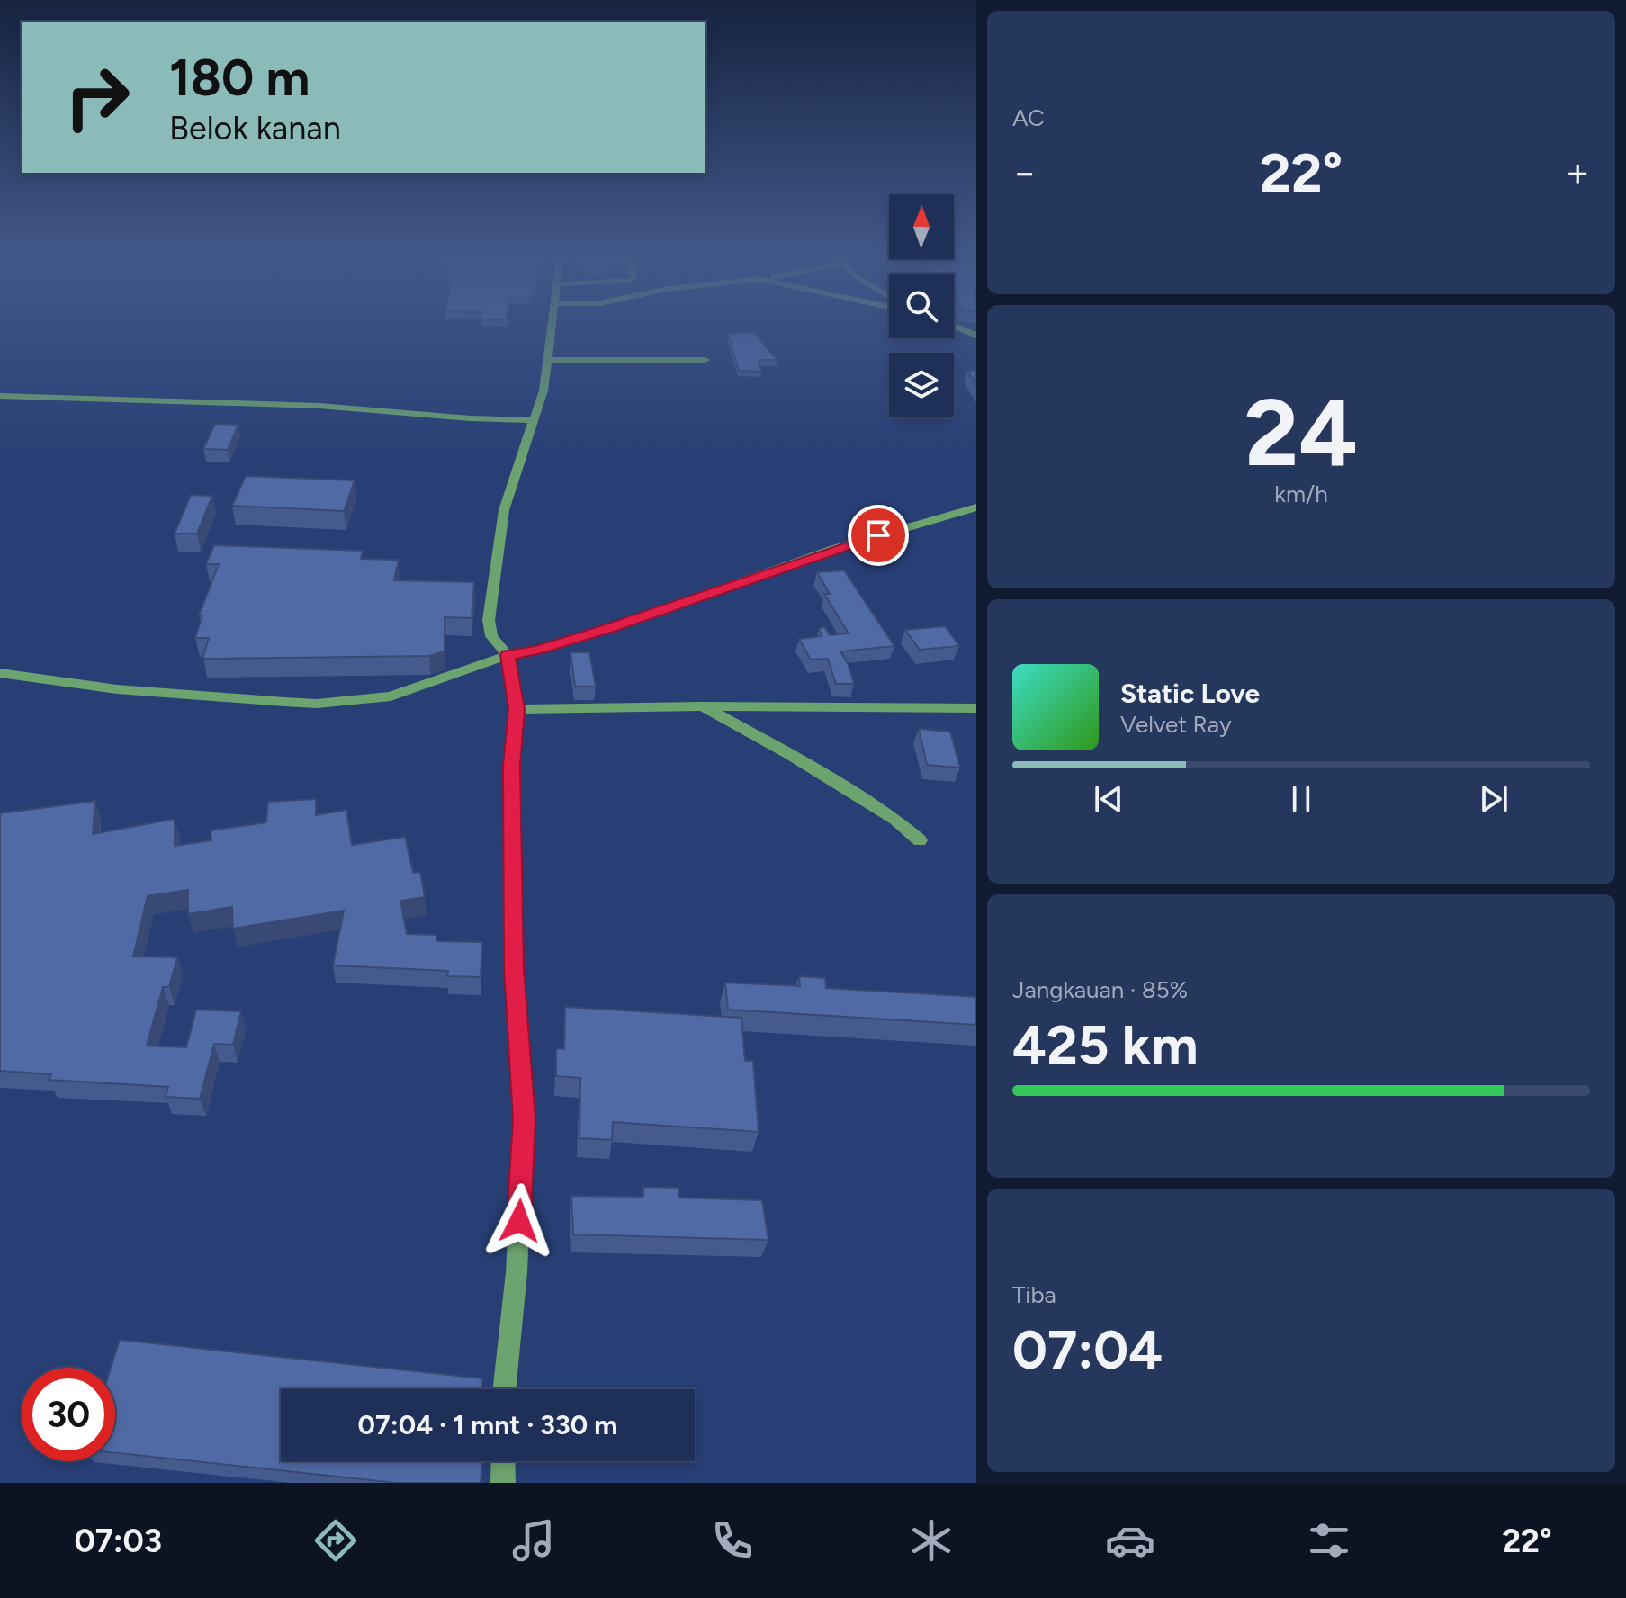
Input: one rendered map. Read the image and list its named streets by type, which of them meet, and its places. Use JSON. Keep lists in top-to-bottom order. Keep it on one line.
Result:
{"north":"top","page":{"tile":["AC",["24","km/h"],["Jangkauan · 85%","425 km"],["Tiba","07:04"]],"turn":["180 m","Belok kanan"],"heat":["−","22°","+"],"song":["Static Love","Velvet Ray"],"limit":"30","trip":"07:04 · 1 mnt · 330 m","tabs":["07:03","22°"]}}
